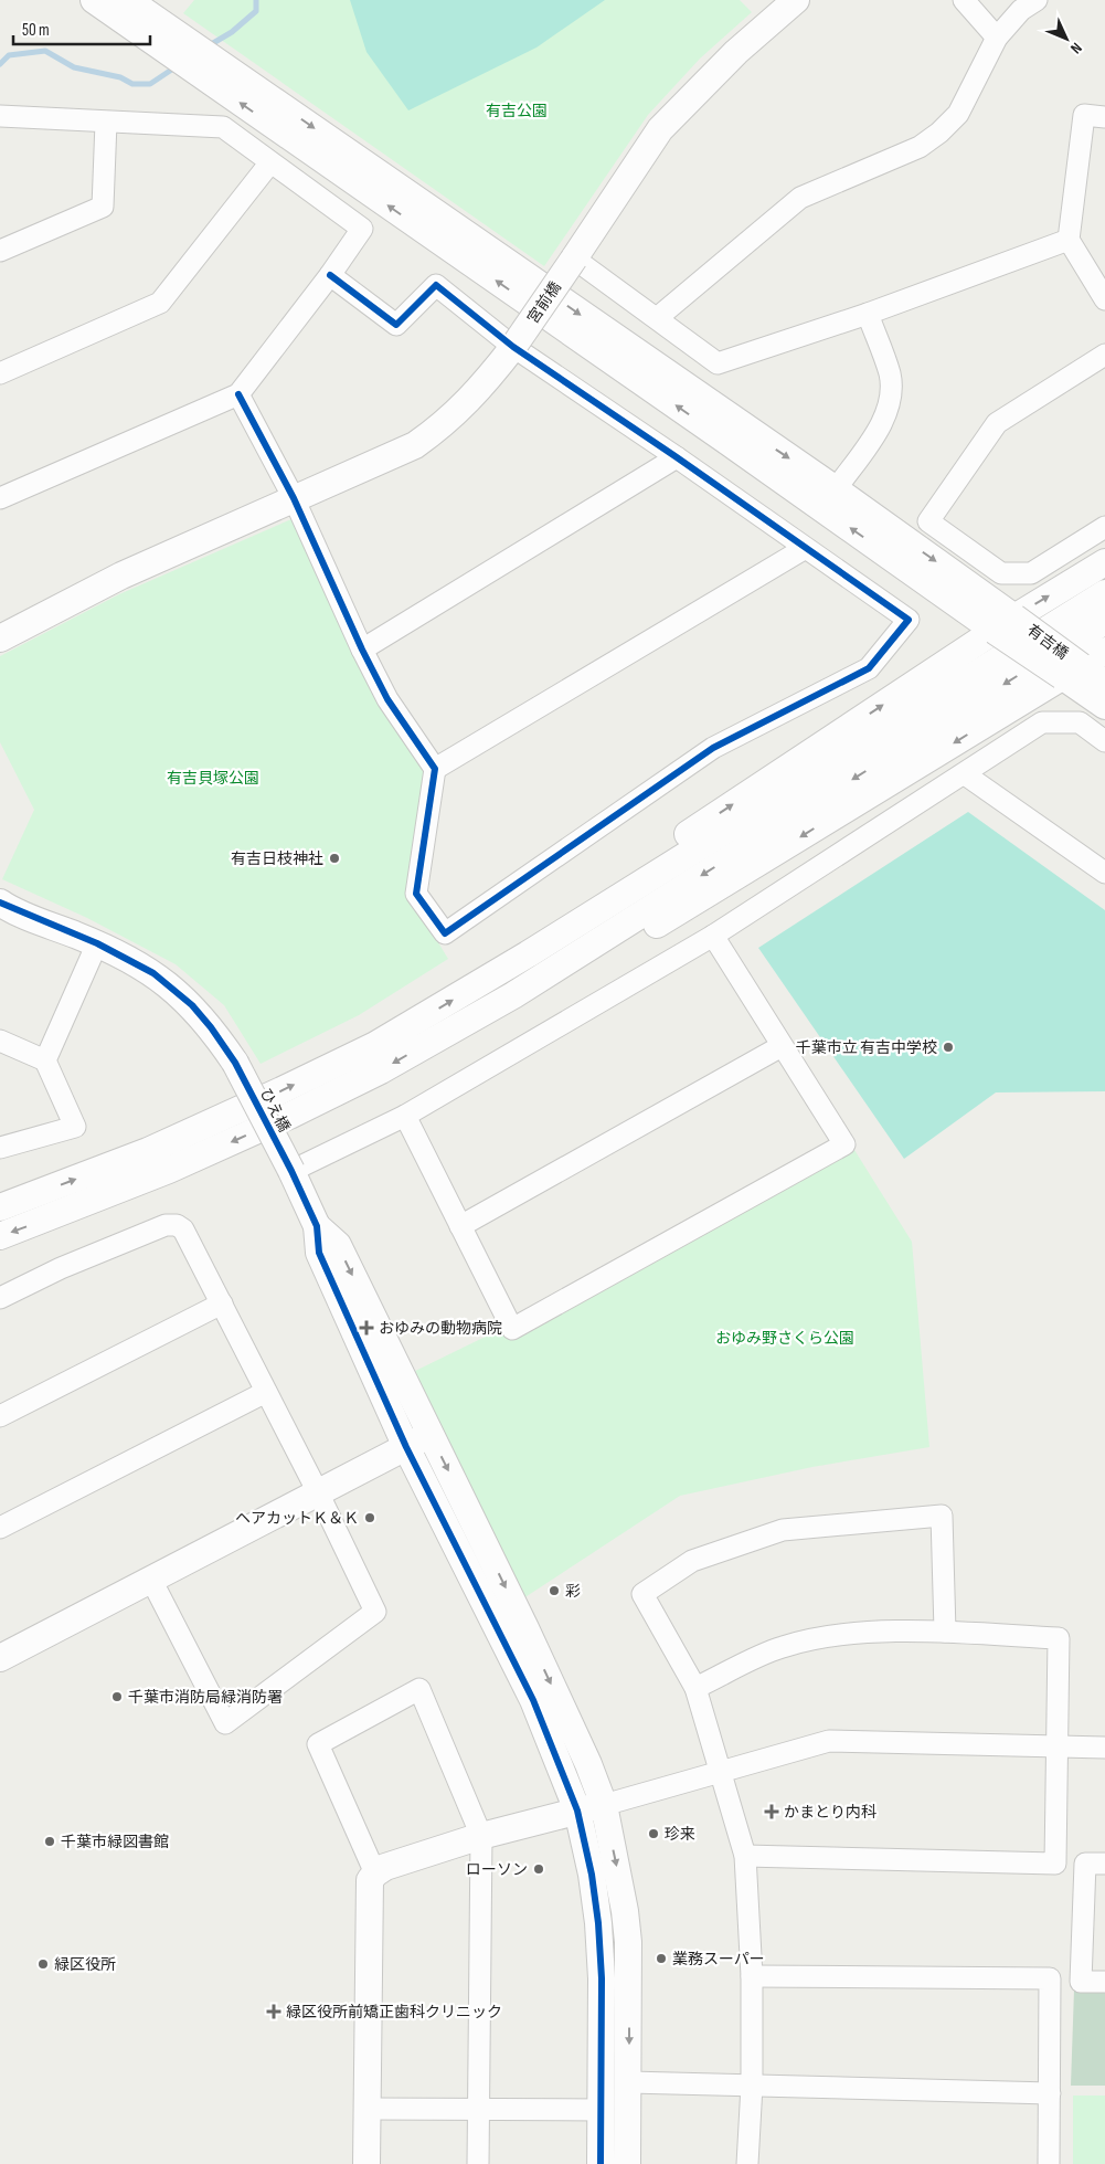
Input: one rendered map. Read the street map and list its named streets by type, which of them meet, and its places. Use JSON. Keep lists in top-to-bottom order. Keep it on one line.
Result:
{"streets":{"street":["宮前橋","有吉橋","ひえ橋"]},"parks":["有吉公園","有吉貝塚公園","おゆみ野さくら公園"],"places":{"other":["有吉日枝神社","千葉市立 有吉中学校","ヘアカットＫ＆Ｋ","彩","千葉市消防局緑消防署","珍来","千葉市緑図書館","ローソン","業務スーパー","緑区役所"],"health":["おゆみの動物病院","かまとり内科","緑区役所前矯正歯科クリニック"]},"scale_bar":"50 m","north":"bottom right"}
